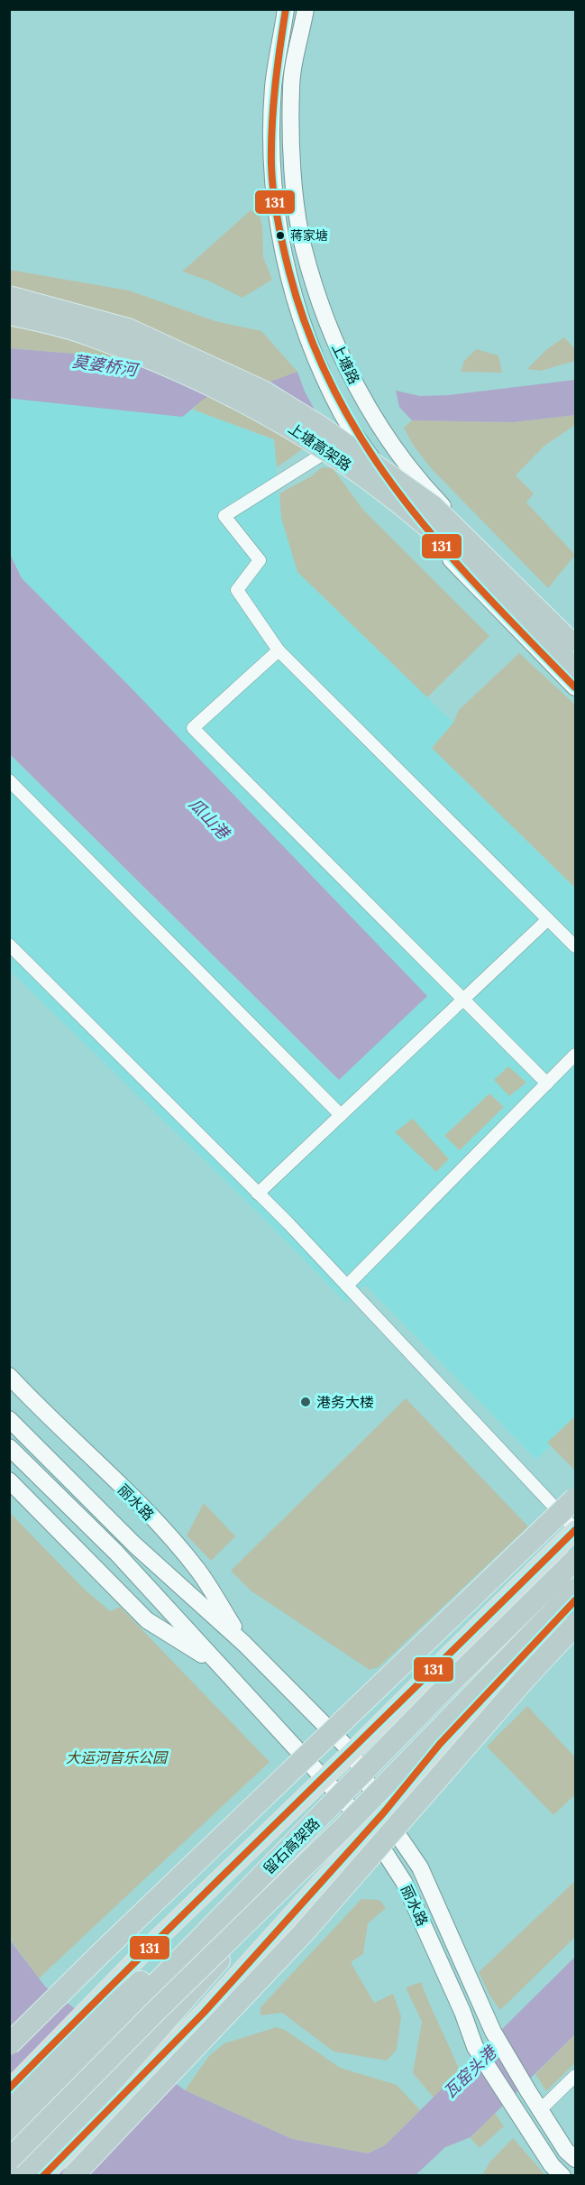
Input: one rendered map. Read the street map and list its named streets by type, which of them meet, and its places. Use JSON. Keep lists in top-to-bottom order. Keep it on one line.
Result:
{"streets":{"highway":["上塘高架路","留石高架路"],"main road":["上塘路","丽水路"]},"crossings":[["上塘路","上塘高架路"]],"water":["莫婆桥河","瓜山港","瓦窑头港"],"parks":["大运河音乐公园"],"places":["蒋家塘","港务大楼"],"lines":["transit line 131"]}
